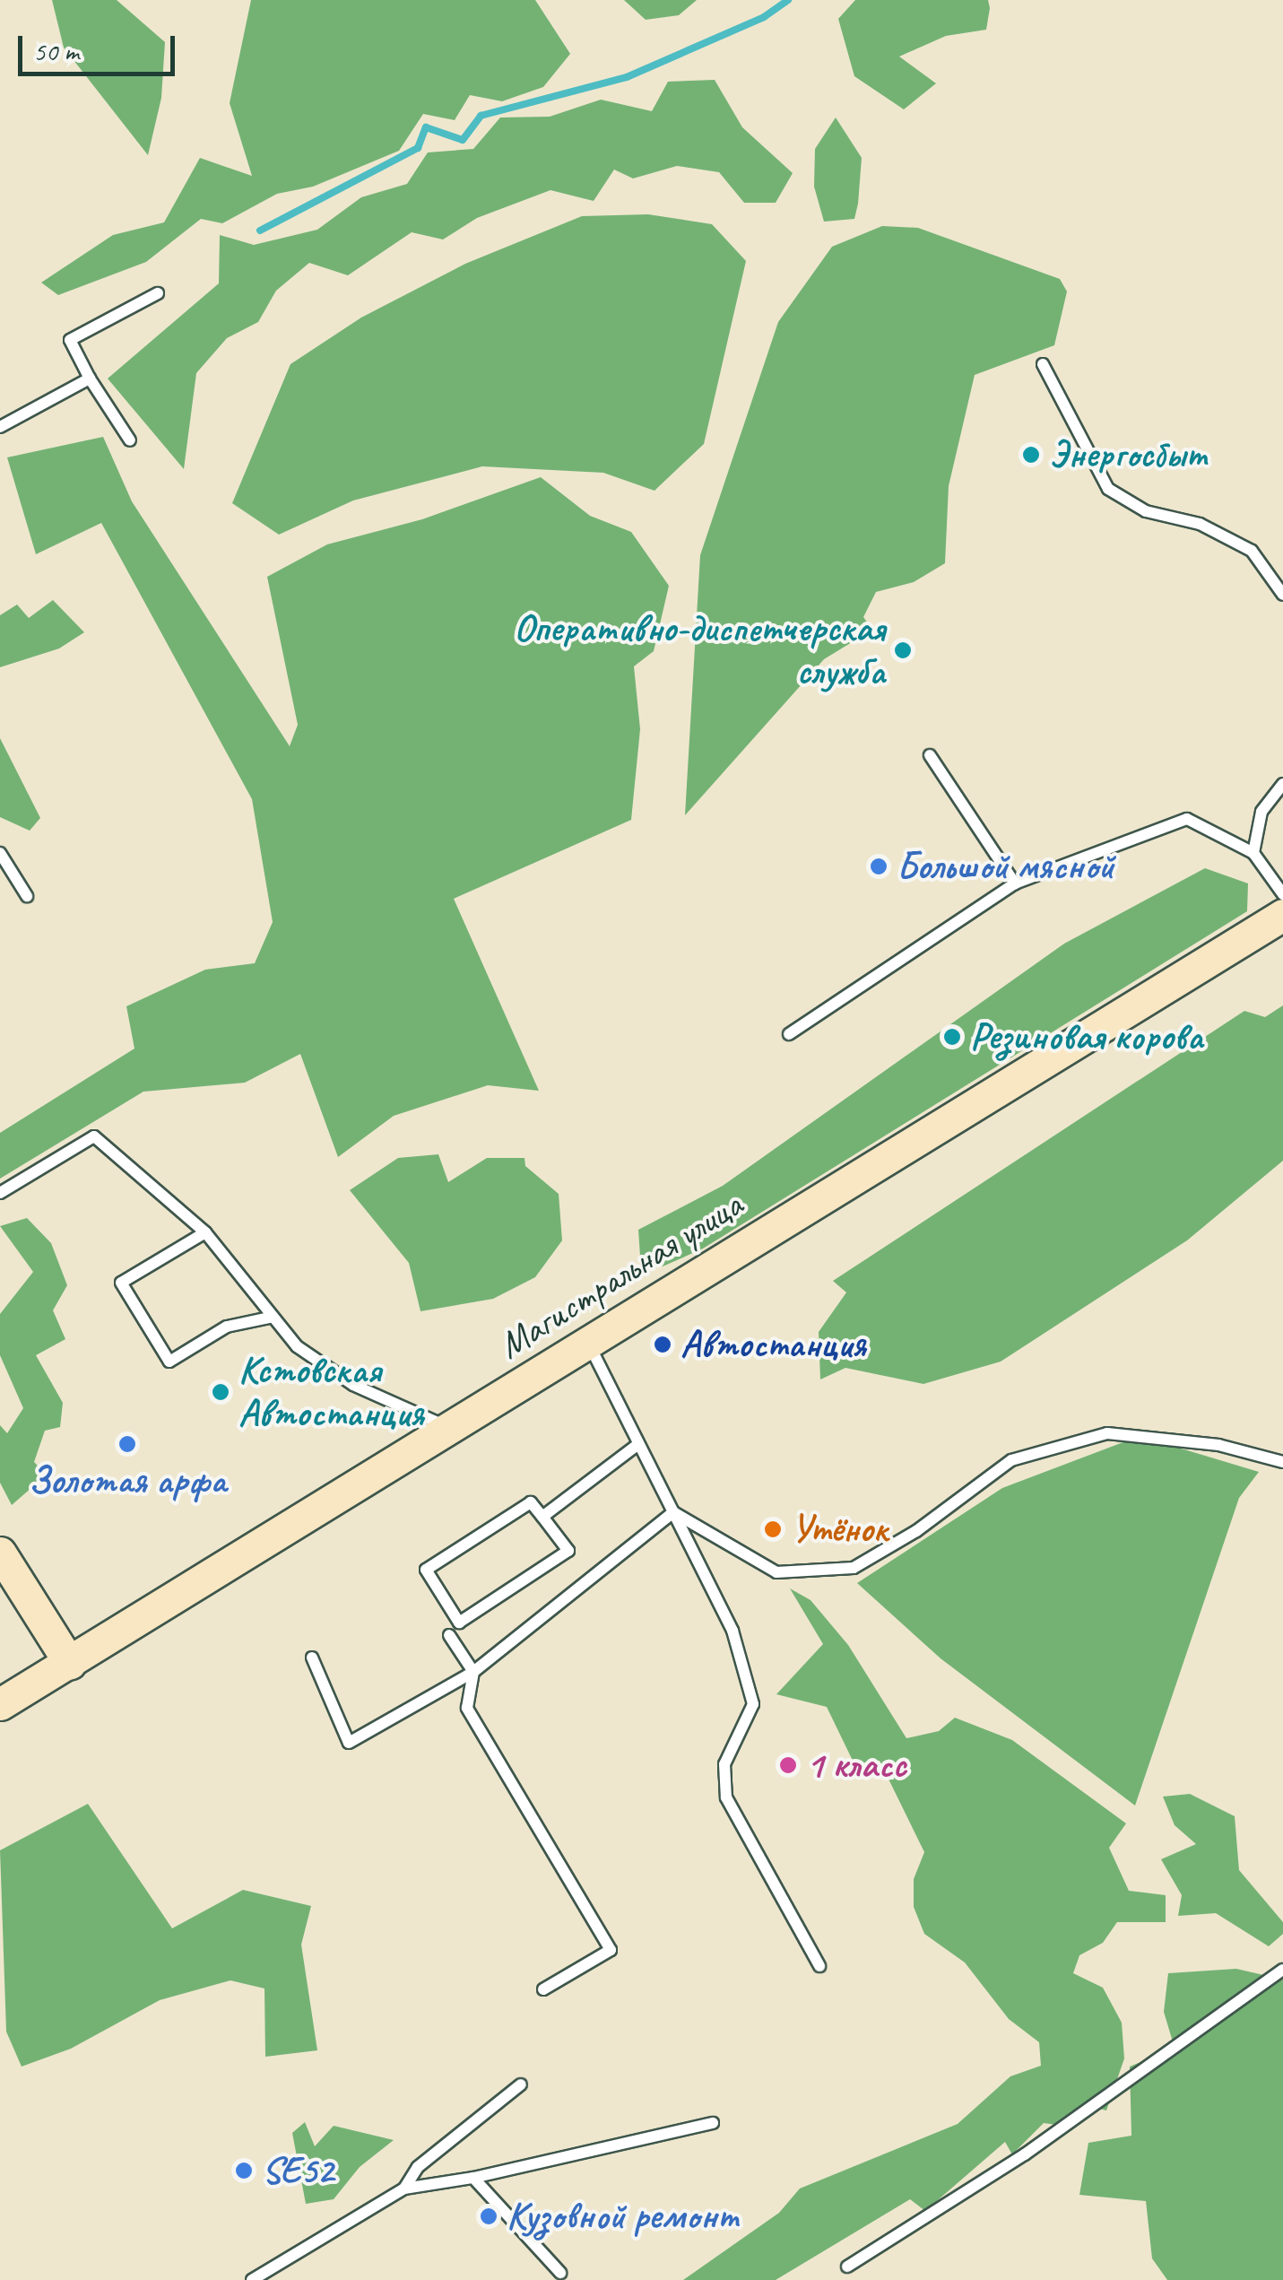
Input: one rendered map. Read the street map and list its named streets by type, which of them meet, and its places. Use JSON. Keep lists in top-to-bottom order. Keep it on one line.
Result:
{"streets":{"main road":["Магистральная улица"]},"places":["Энергосбыт","Оперативно-диспетчерская служба","Большой мясной","Резиновая корова","Автостанция","Кстовская Автостанция","Золотая арфа","Утёнок","1 класс","SE52","Кузовной ремонт"],"scale_bar":"50 m"}
